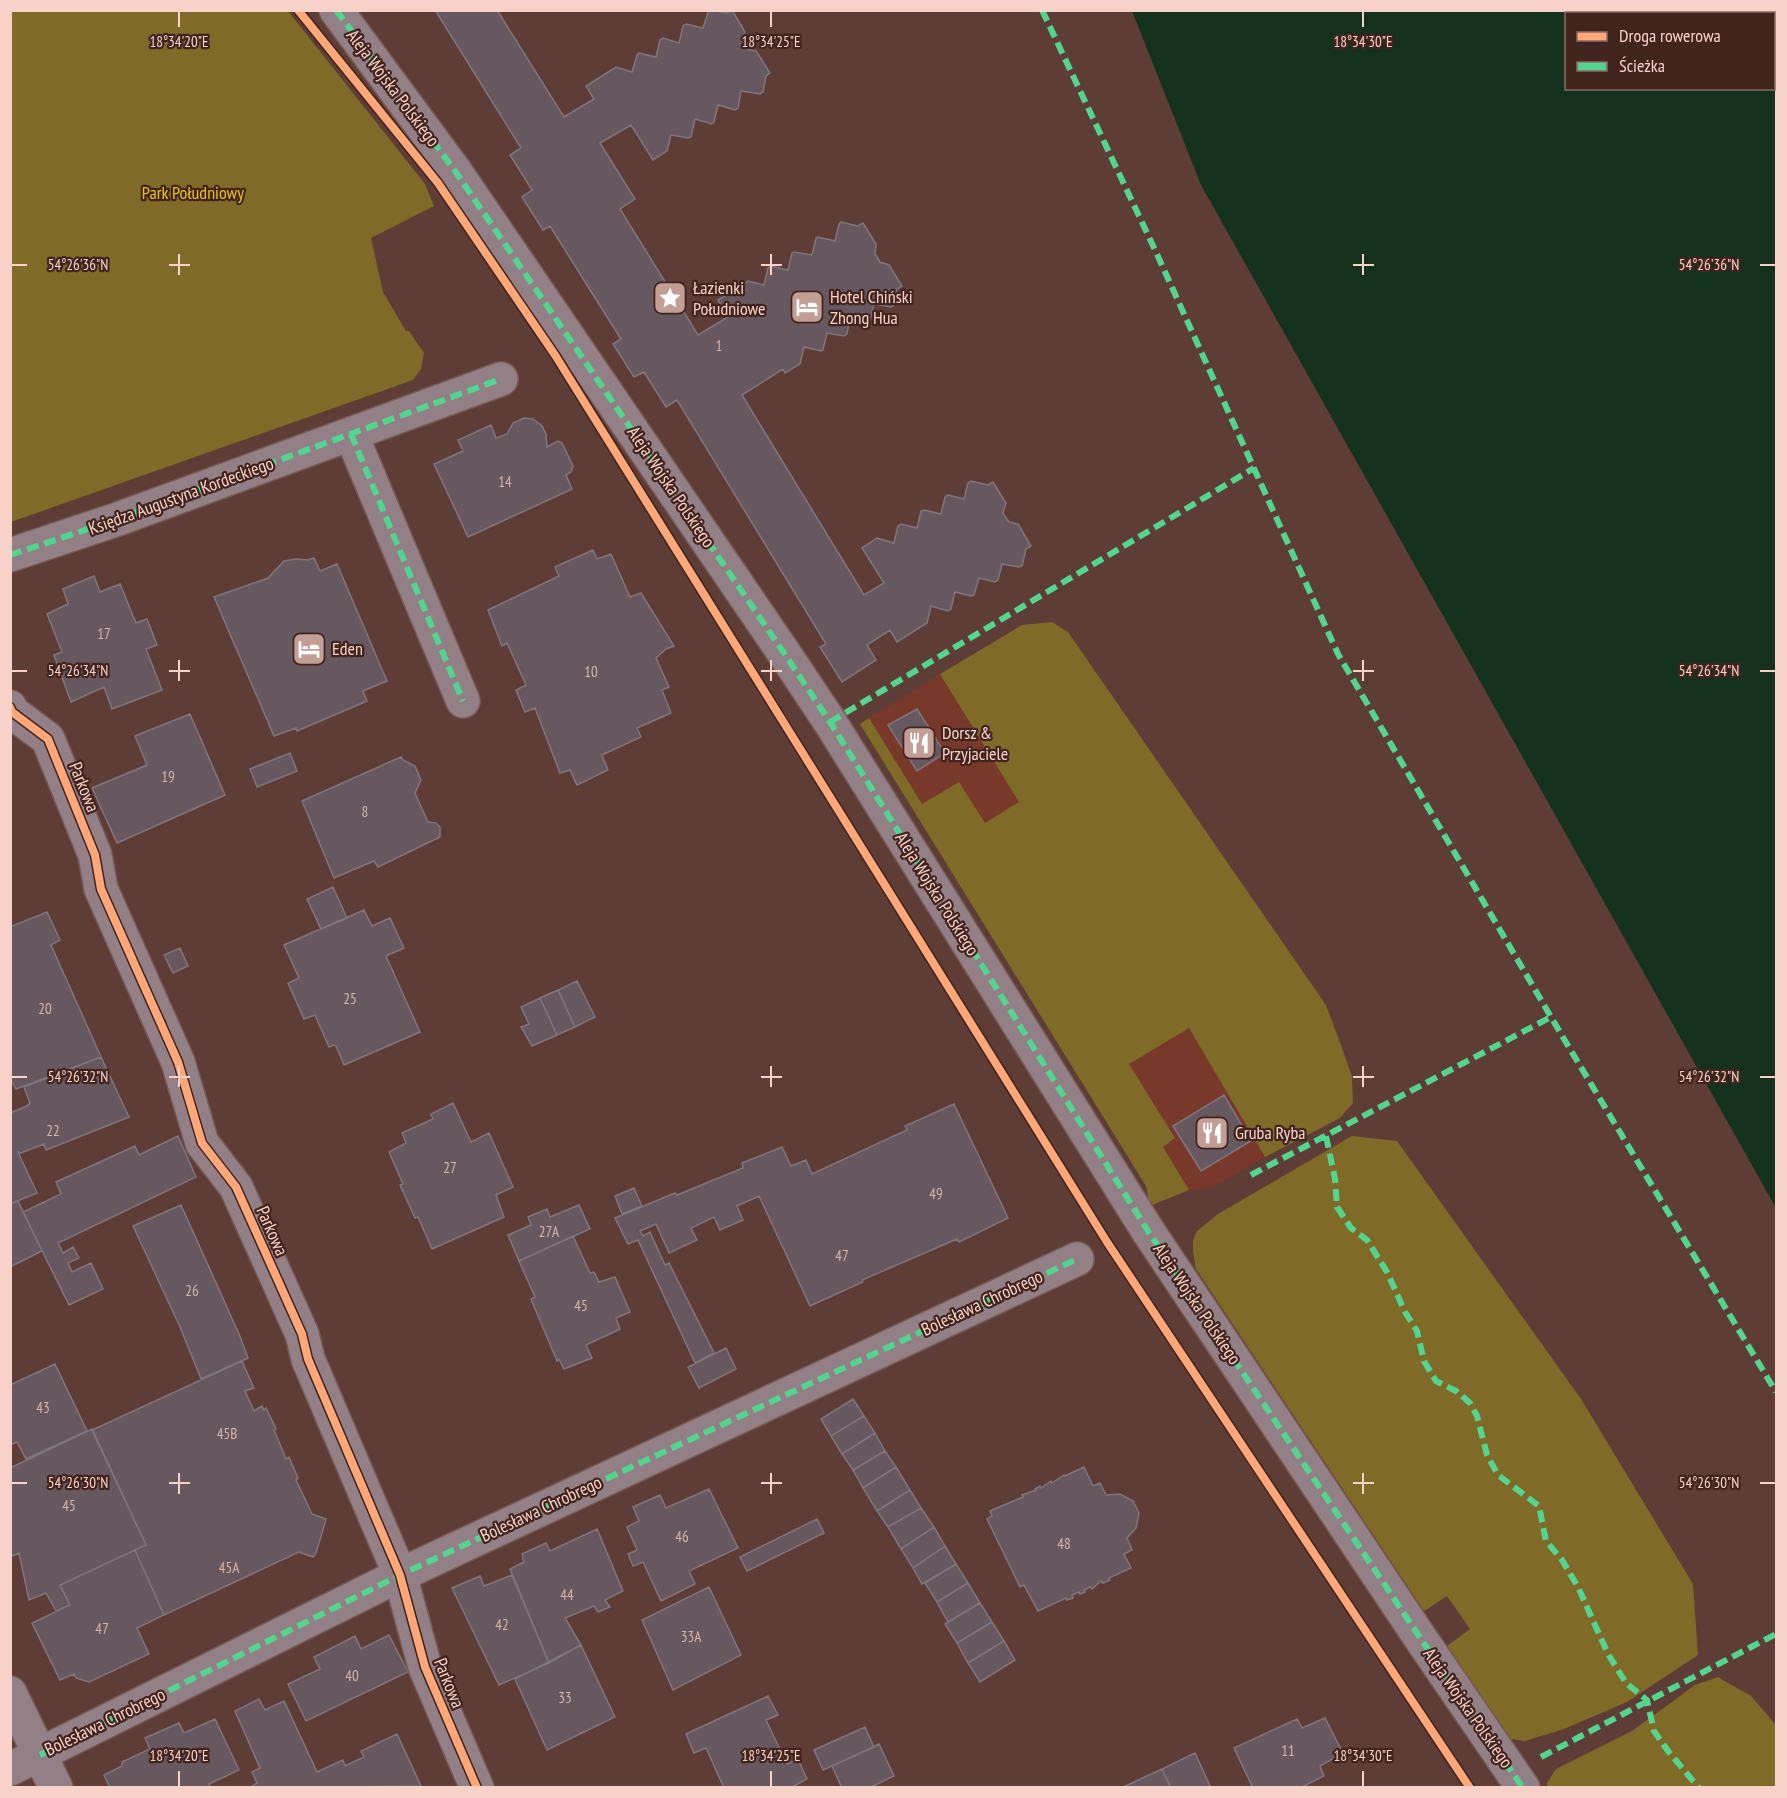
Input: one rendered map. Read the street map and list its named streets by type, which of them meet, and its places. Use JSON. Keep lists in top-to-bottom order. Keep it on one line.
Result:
{"streets":{"street":["Aleja Wojska Polskiego","Księdza Augustyna Kordeckiego","Parkowa","Bolesława Chrobrego"]},"crossings":[["Parkowa","Bolesława Chrobrego"]],"parks":["Park Południowy"],"places":{"place":["Łazienki Południowe"],"hotel":["Hotel Chiński Zhong Hua","Eden"],"restaurant":["Dorsz & Przyjaciele","Gruba Ryba"]},"house_numbers":["1","14","17","10","19","8","25","20","22","27","49","27A","47","26","45","43","45B","45","46","48","45A","44","42","47","33A","40","33","11"],"legend":["Droga rowerowa","Ścieżka"],"coordinates":["18°34'20\"E","18°34'25\"E","18°34'30\"E","54°26'36\"N","54°26'34\"N","54°26'32\"N","54°26'30\"N"]}
